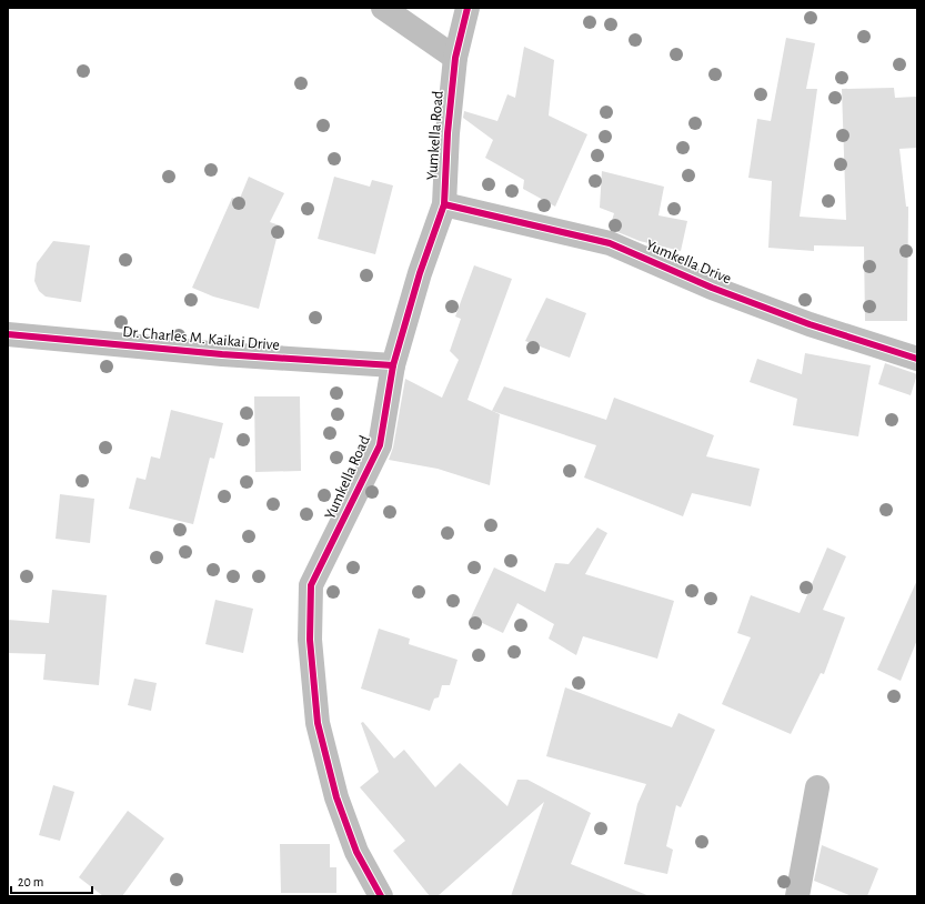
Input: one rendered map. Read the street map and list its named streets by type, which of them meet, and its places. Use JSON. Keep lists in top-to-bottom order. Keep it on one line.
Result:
{"streets":{"street":["Yumkella Road","Yumkella Drive","Dr. Charles M. Kaikai Drive"]},"crossings":[["Yumkella Road","Yumkella Drive"],["Yumkella Road","Dr. Charles M. Kaikai Drive"]],"scale_bar":"20 m"}
